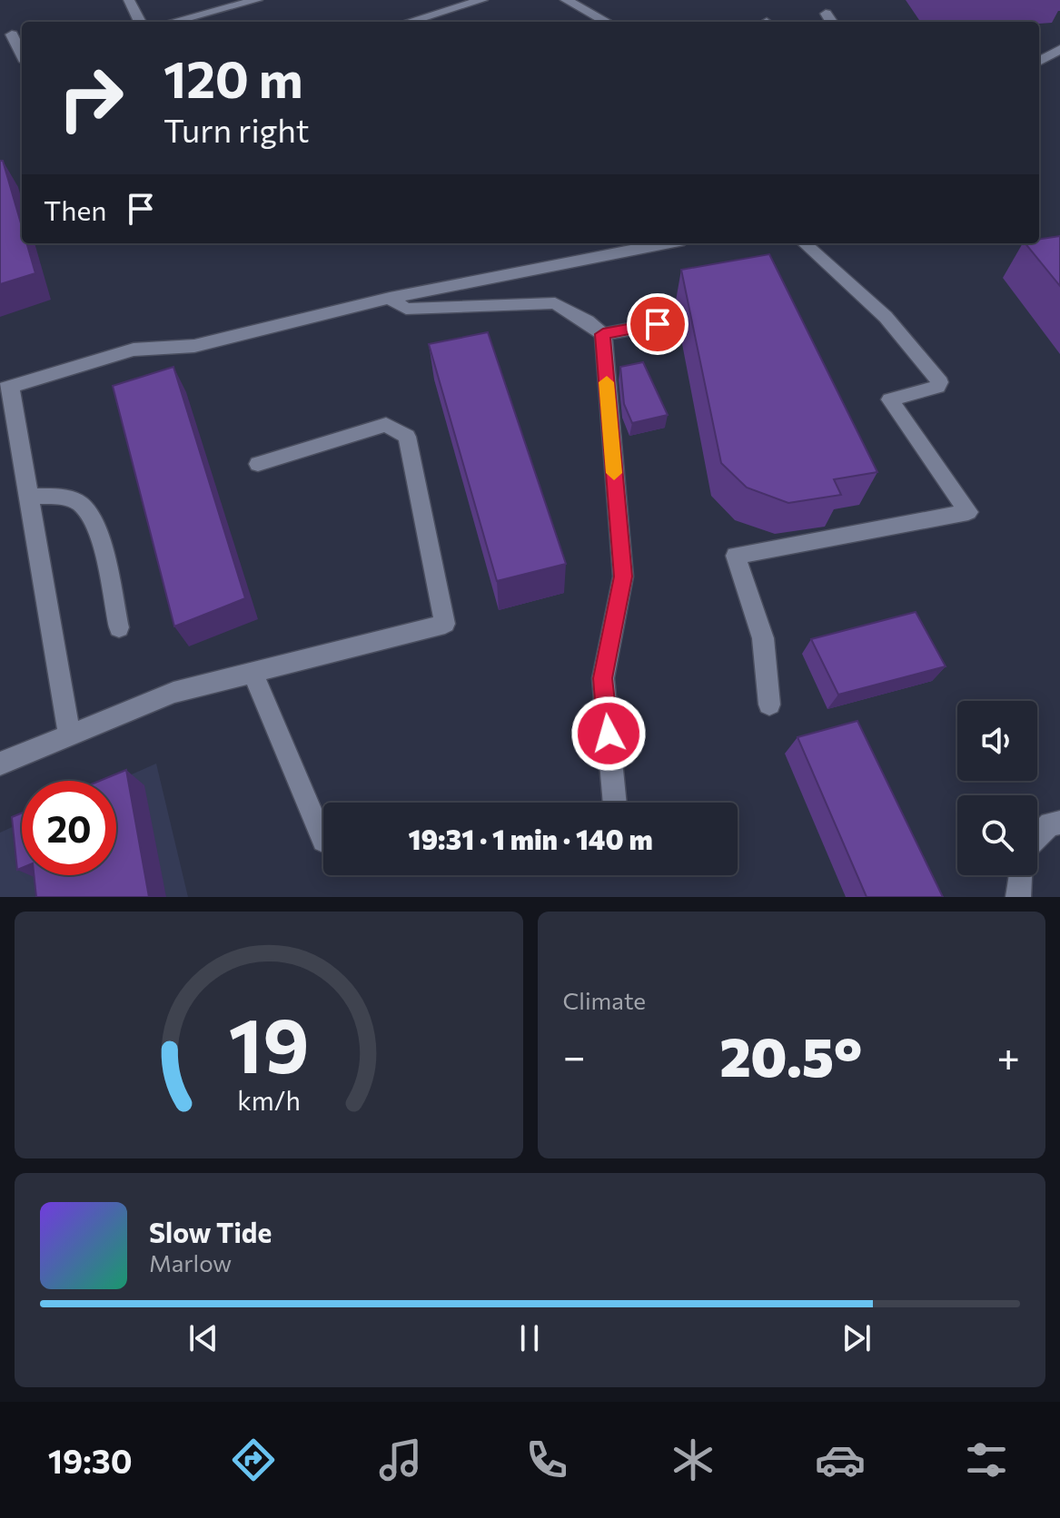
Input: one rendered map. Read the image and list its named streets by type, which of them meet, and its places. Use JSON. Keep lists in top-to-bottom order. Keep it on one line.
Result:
{"page":{"turn":["120 m","Turn right"],"then":"Then","limit":"20","trip":"19:31 · 1 min · 140 m","tile":"Climate","heat":["−","20.5°","+"],"song":["Slow Tide","Marlow"],"tabs":"19:30","gauge":["19","km/h"]}}
